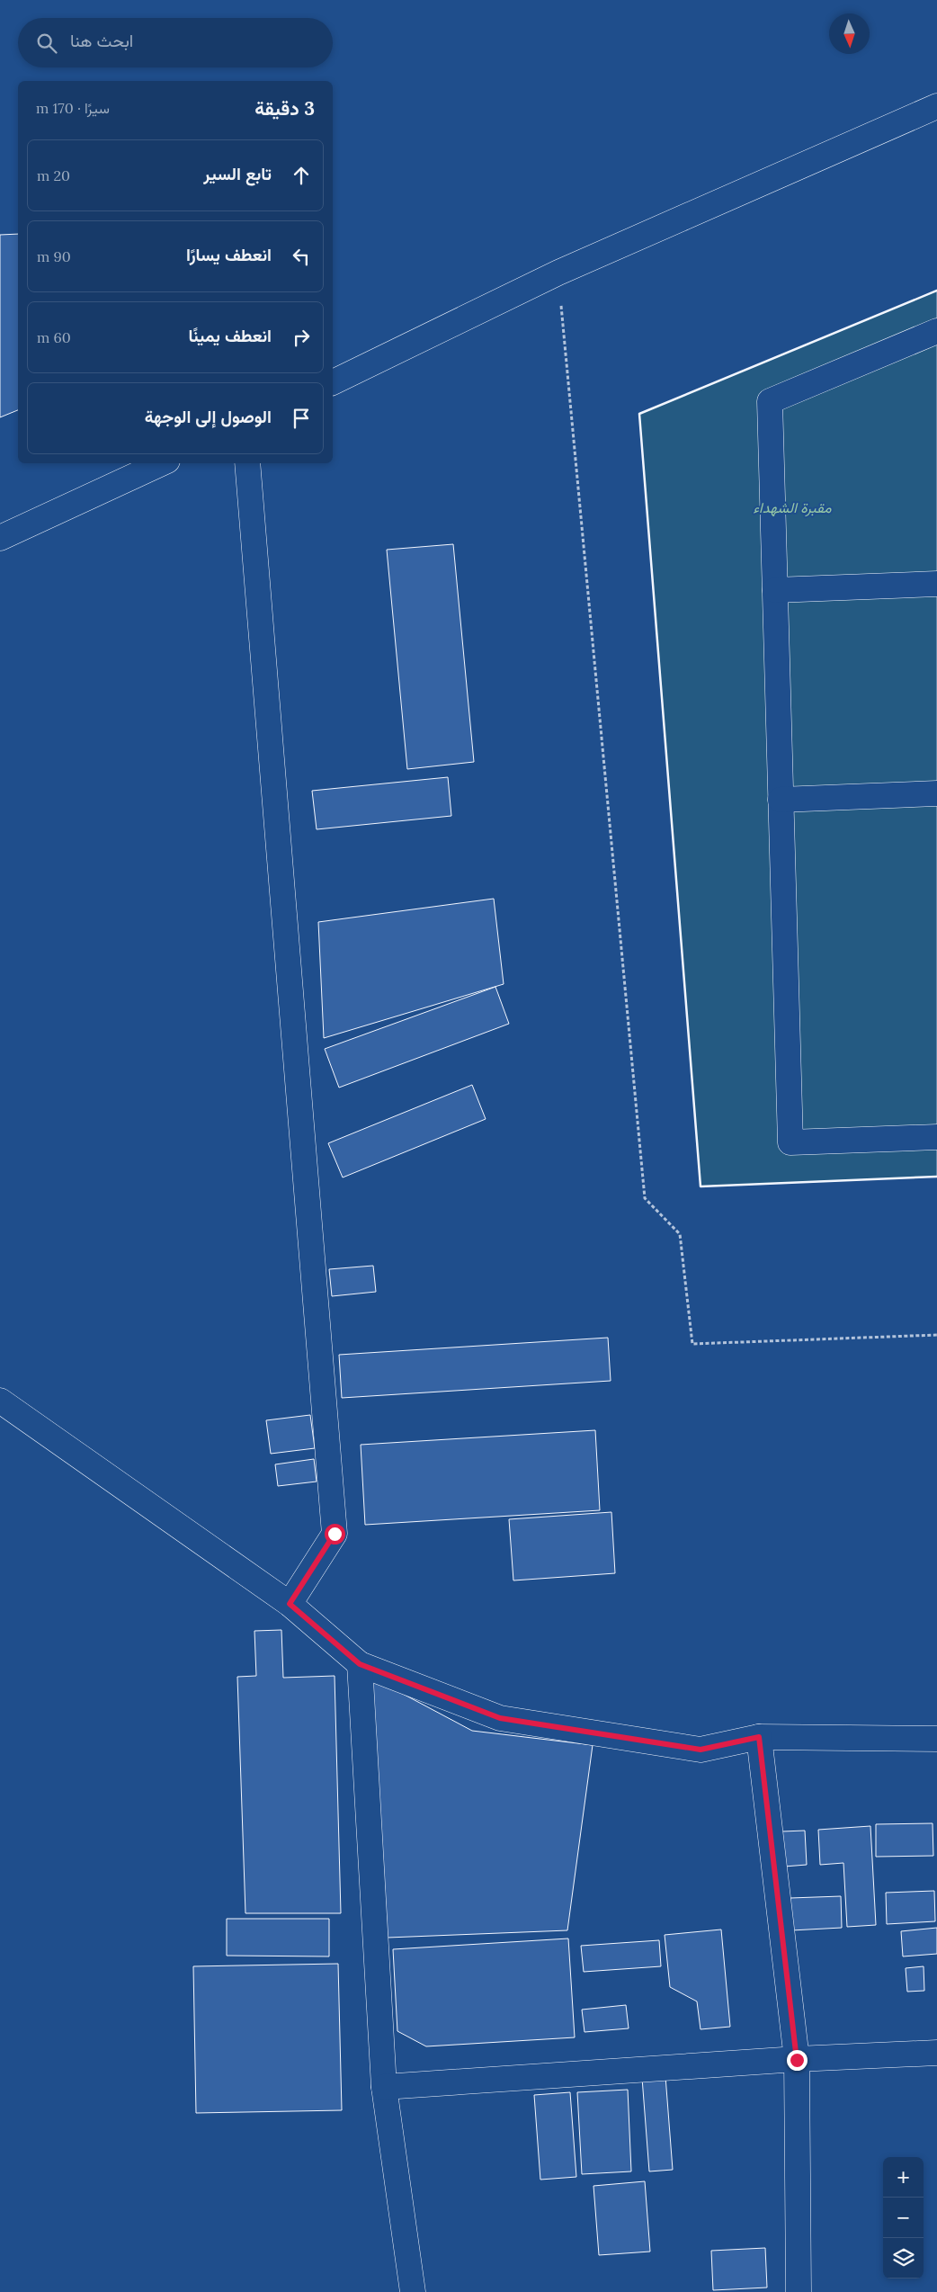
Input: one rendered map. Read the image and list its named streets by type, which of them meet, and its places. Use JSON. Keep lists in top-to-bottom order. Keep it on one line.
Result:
{"parks":["مقبرة الشهداء"],"north":"bottom","page":{"search":"ابحث هنا","heading":["3 دقيقة","سيرًا · 170 m"],"list":[["تابع السير","20 m"],["انعطف يسارًا","90 m"],["انعطف يمينًا","60 m"],"الوصول إلى الوجهة"],"map_buttons":["+","−"]}}
